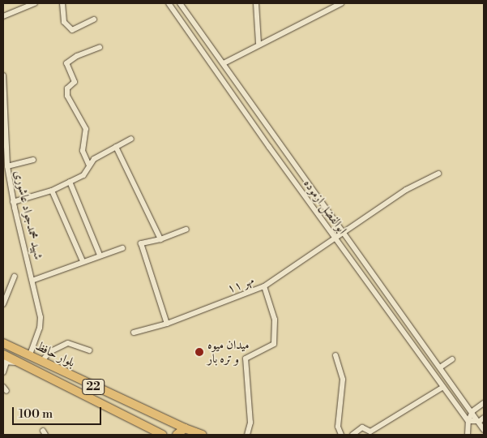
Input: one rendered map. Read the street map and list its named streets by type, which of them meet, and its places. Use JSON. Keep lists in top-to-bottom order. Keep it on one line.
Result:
{"streets":{"main road":["بلوار حافظ","22"],"street":["ابوالفضل ازموده","شهید محمدجواد عاشوری","مهر ۱۱"]},"crossings":[["ابوالفضل ازموده","مهر ۱۱"],["شهید محمدجواد عاشوری","بلوار حافظ"],["بلوار حافظ","22"]],"places":["میدان میوه و تره بار"],"scale_bar":"100 m"}
